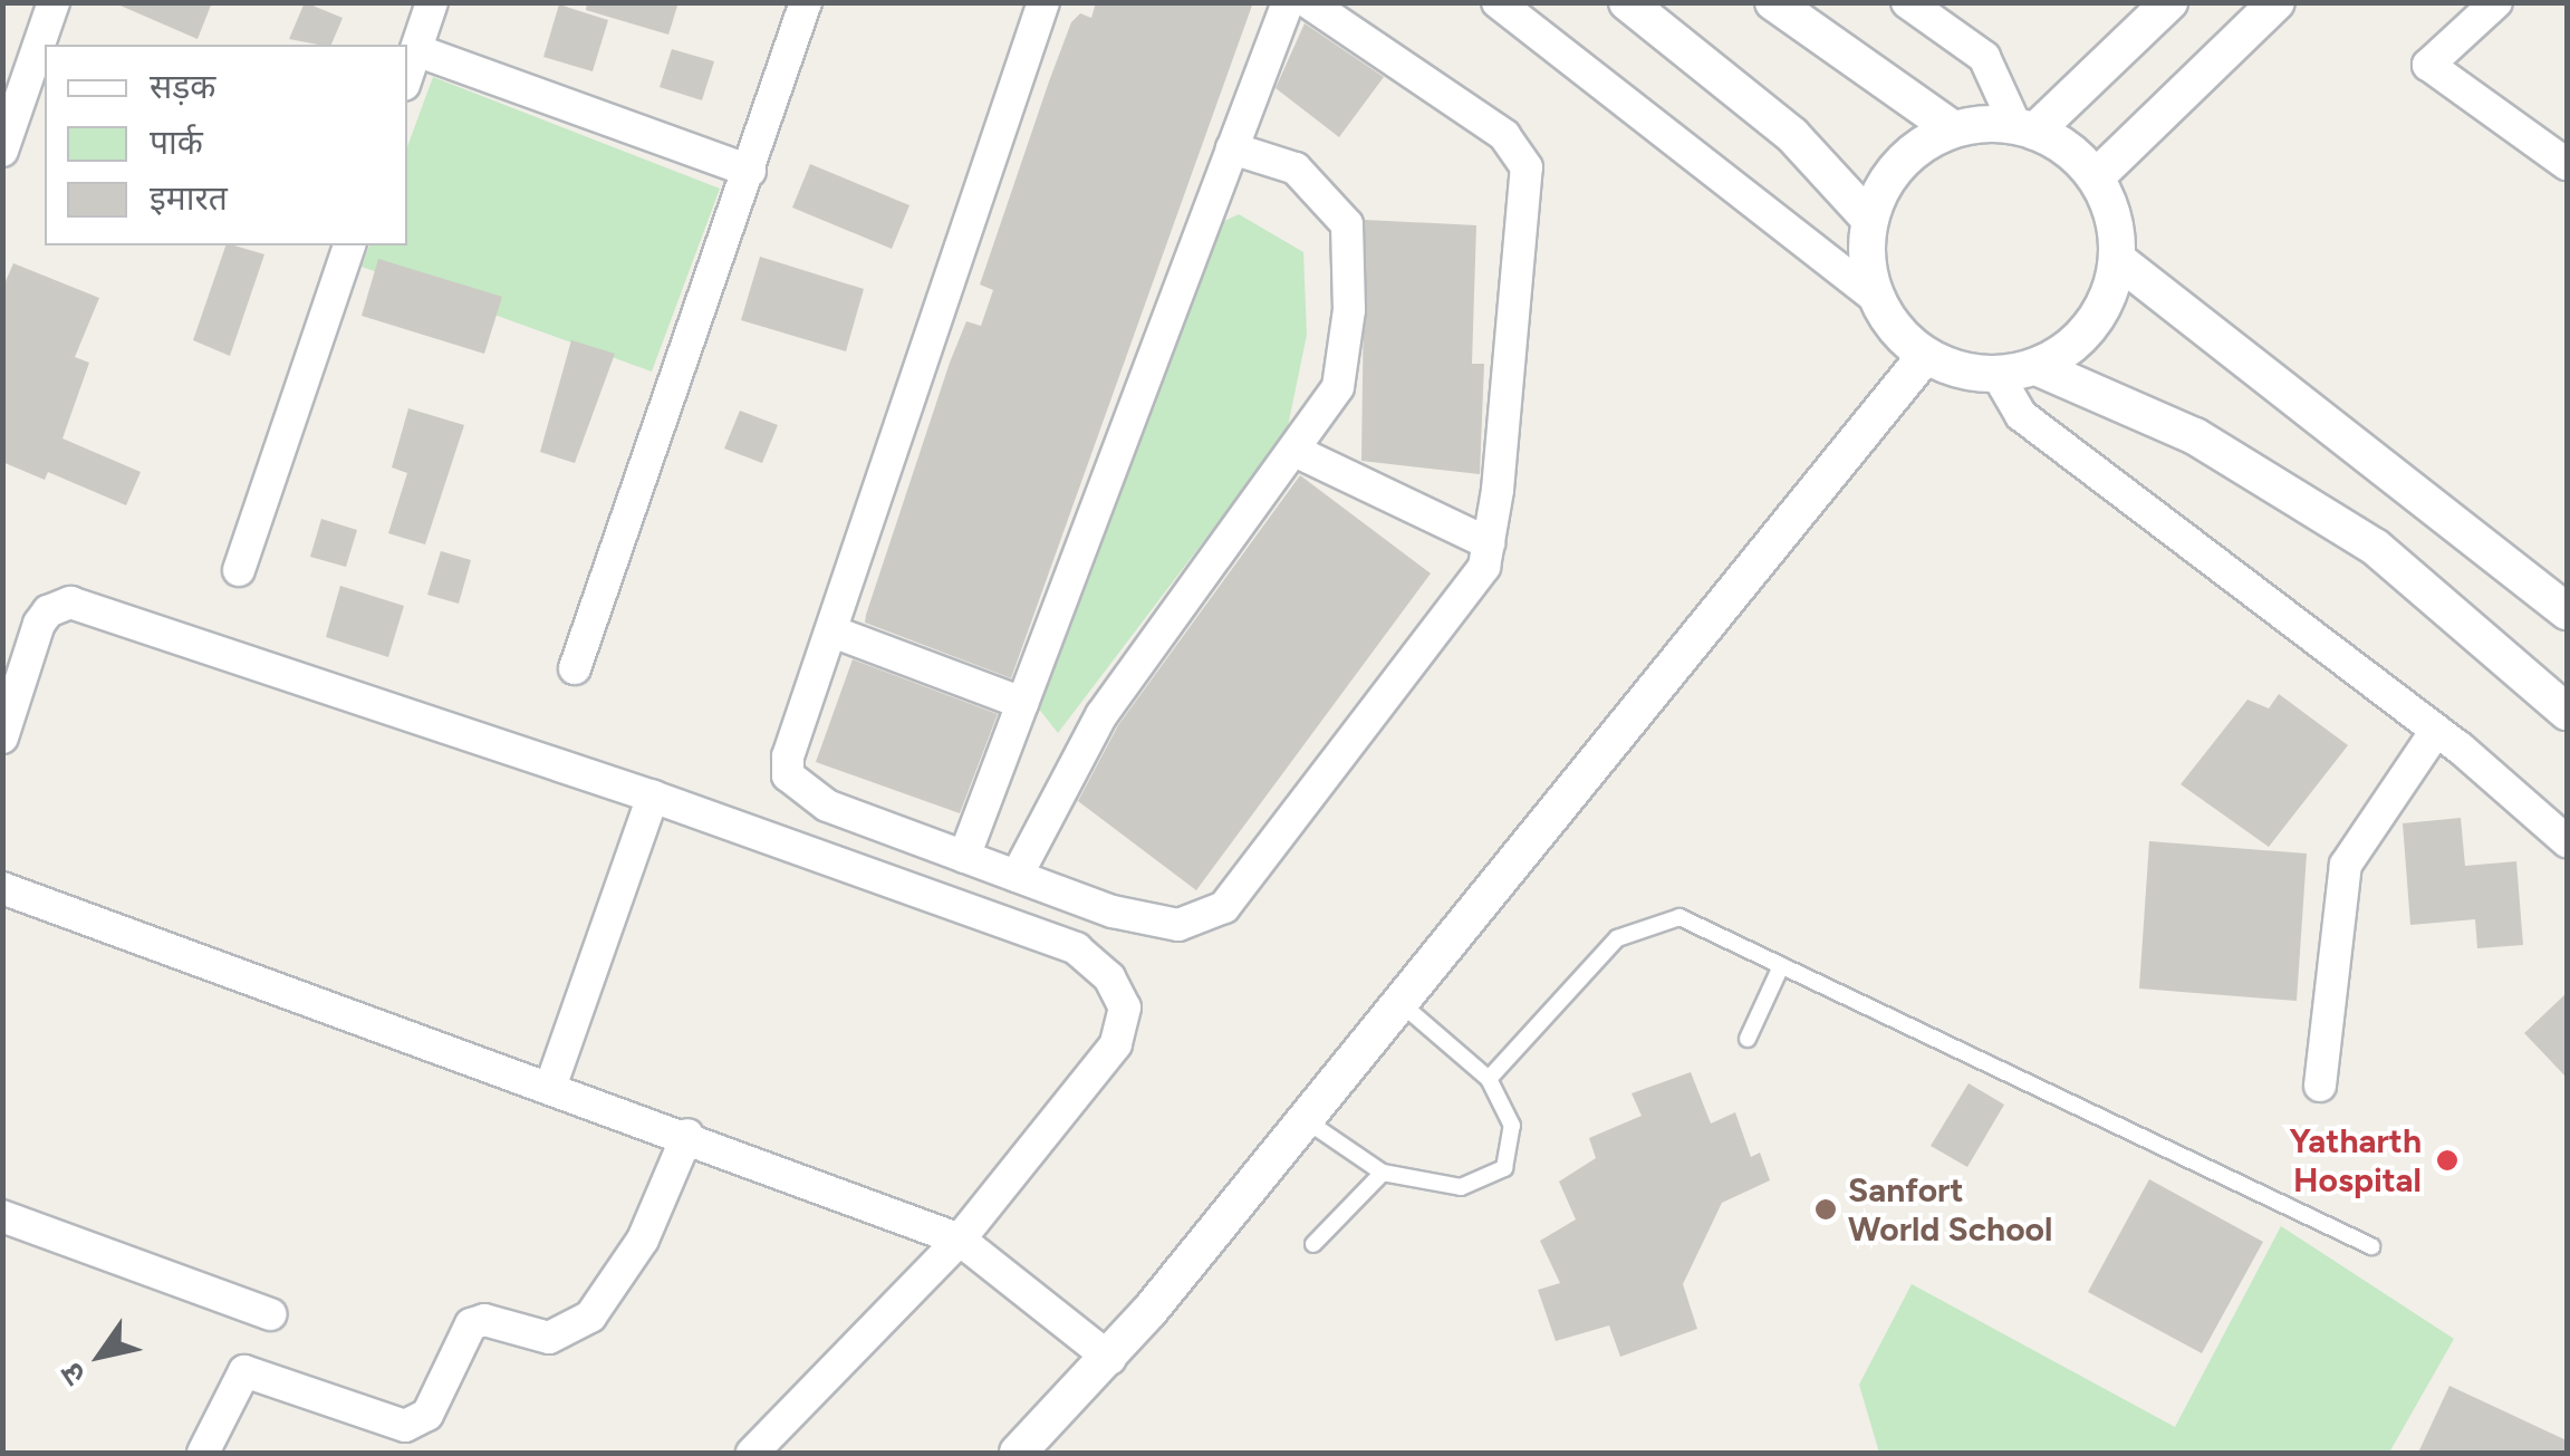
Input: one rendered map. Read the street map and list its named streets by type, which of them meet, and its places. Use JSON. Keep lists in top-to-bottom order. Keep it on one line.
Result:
{"places":["Yatharth Hospital","Sanfort World School"],"legend":["सड़क","पार्क","इमारत"],"north":"bottom left"}
